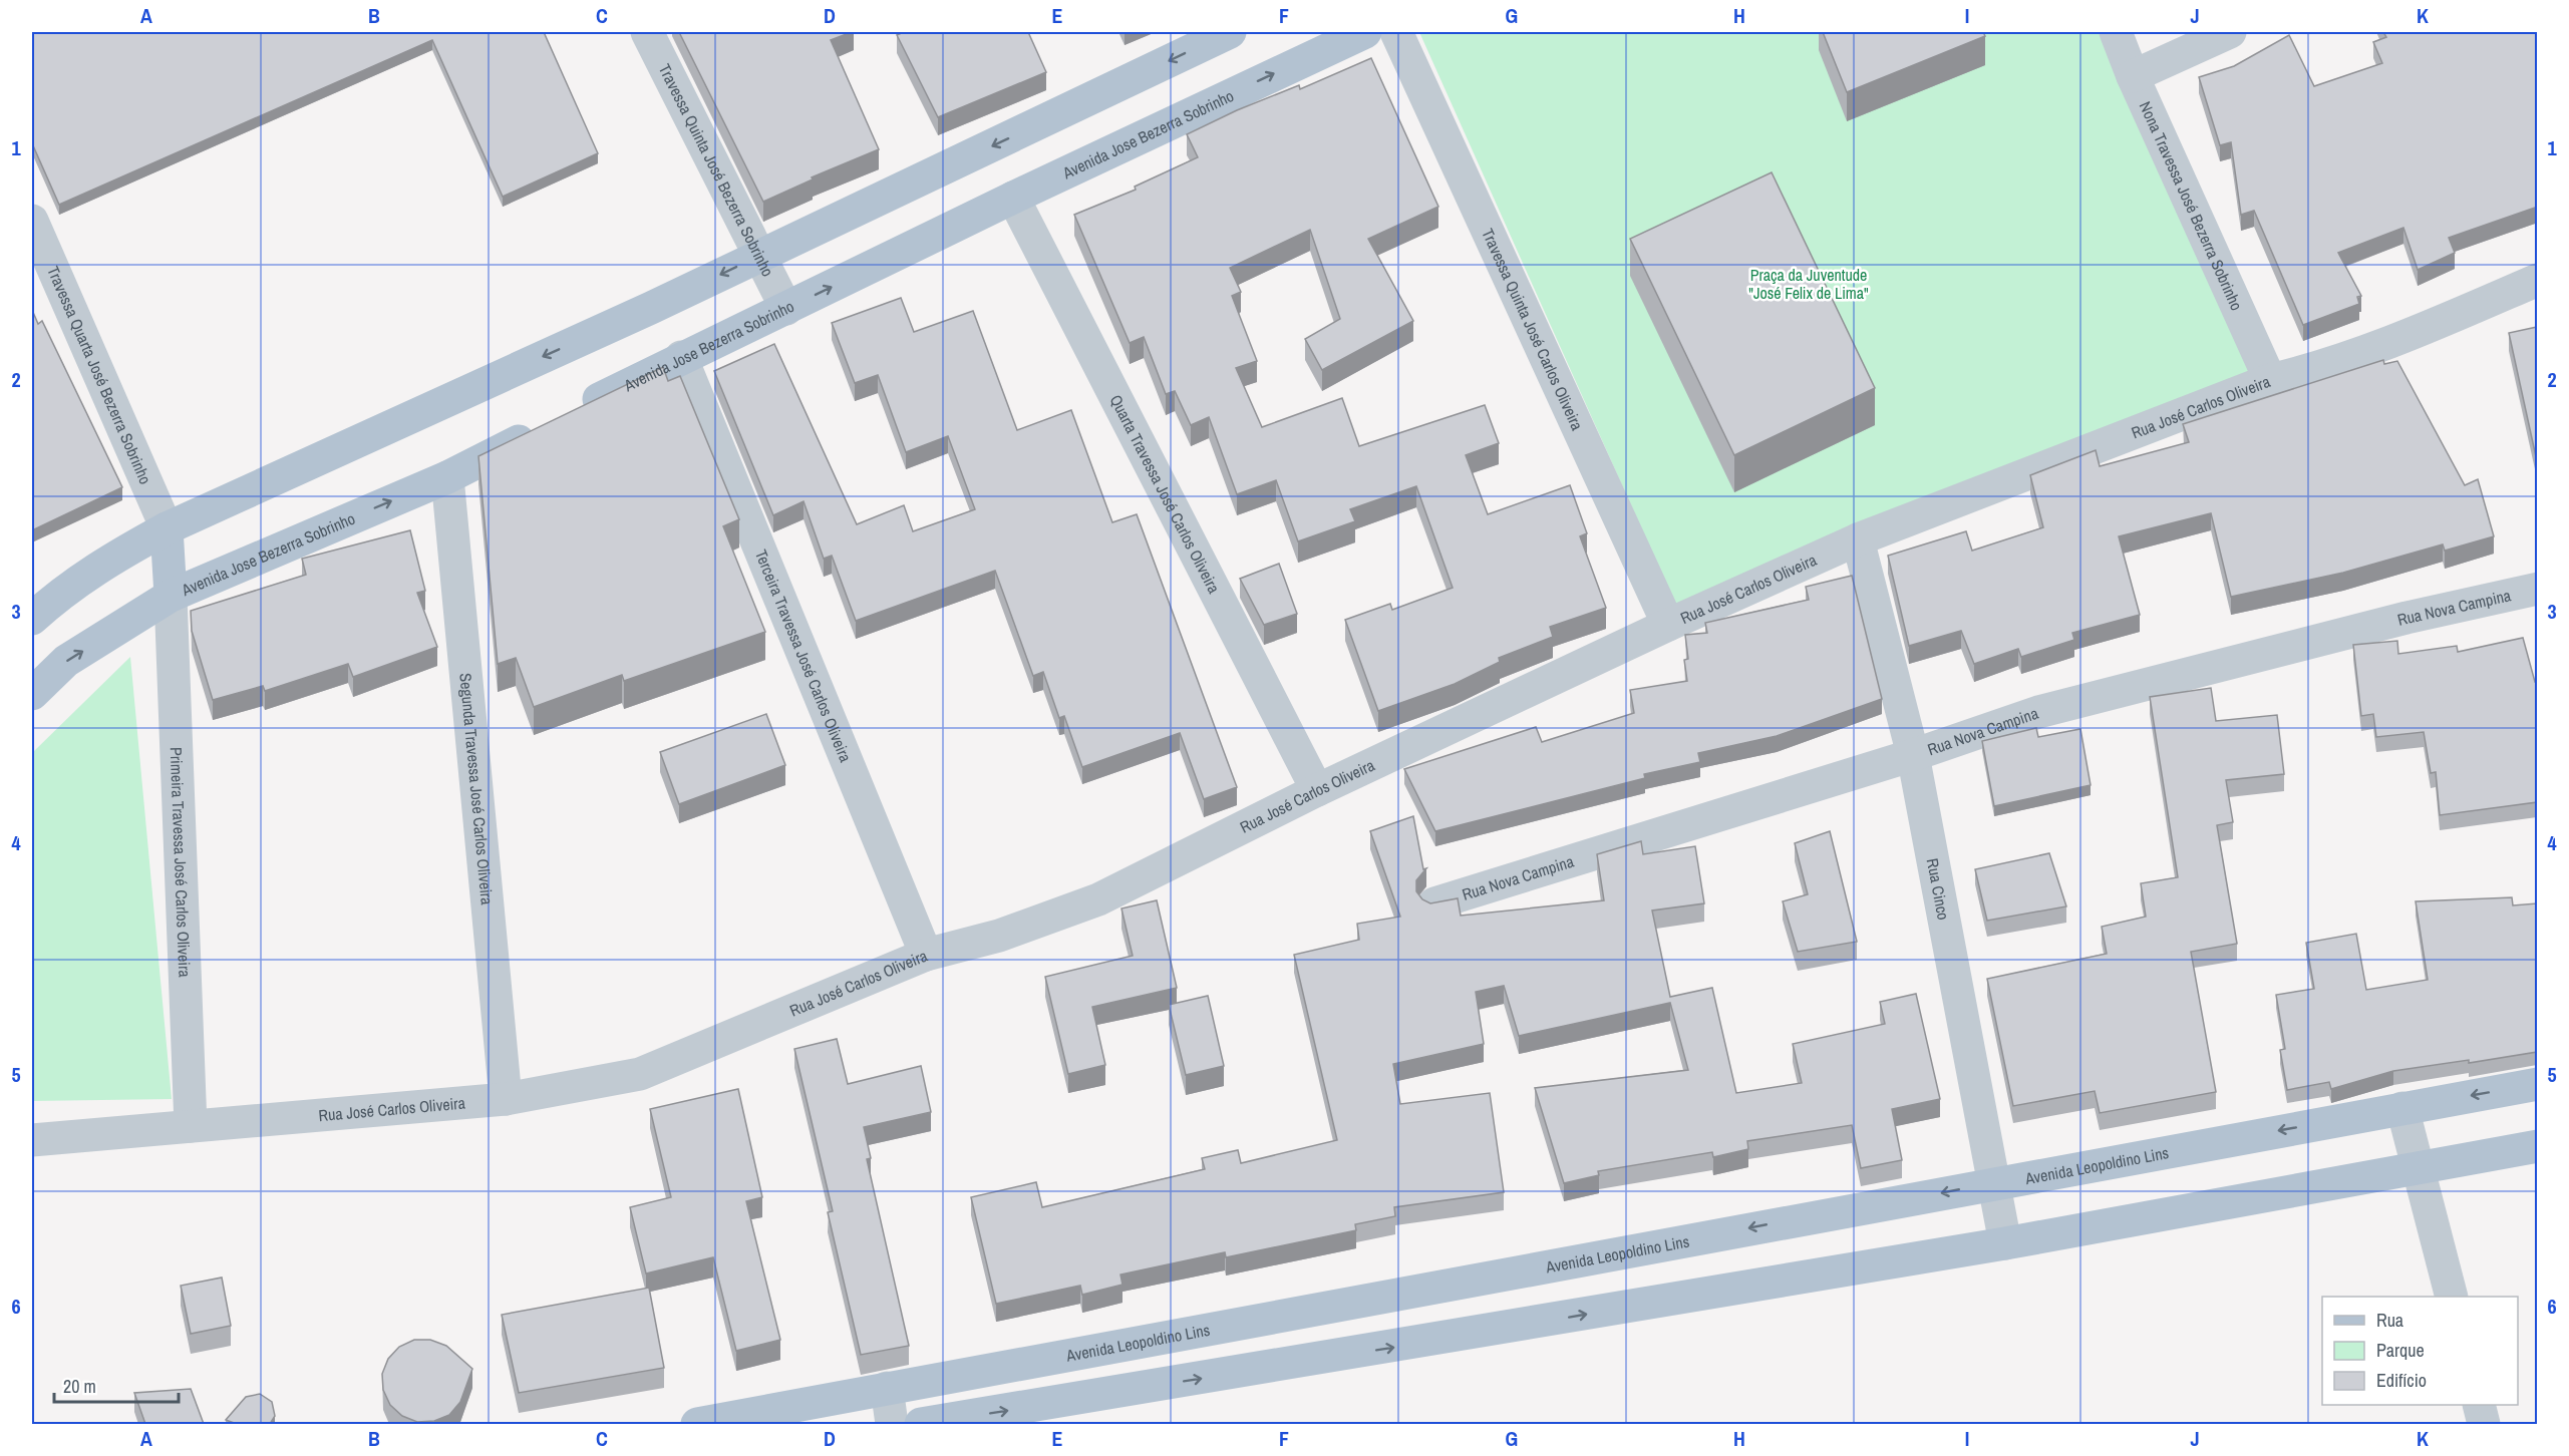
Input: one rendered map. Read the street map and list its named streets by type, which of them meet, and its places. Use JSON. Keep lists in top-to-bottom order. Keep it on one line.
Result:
{"streets":{"main road":["Avenida Jose Bezerra Sobrinho","Avenida Leopoldino Lins"],"street":["Travessa Quinta José Bezerra Sobrinho","Nona Travessa José Bezerra Sobrinho","Travessa Quinta José Carlos Oliveira","Travessa Quarta José Bezerra Sobrinho","Rua José Carlos Oliveira","Quarta Travessa José Carlos Oliveira","Rua Nova Campina","Terceira Travessa José Carlos Oliveira","Segunda Travessa José Carlos Oliveira","Primeira Travessa José Carlos Oliveira","Rua Cinco"]},"crossings":[["Avenida Jose Bezerra Sobrinho","Travessa Quinta José Bezerra Sobrinho"],["Avenida Jose Bezerra Sobrinho","Quarta Travessa José Carlos Oliveira"],["Avenida Jose Bezerra Sobrinho","Terceira Travessa José Carlos Oliveira"],["Avenida Jose Bezerra Sobrinho","Segunda Travessa José Carlos Oliveira"],["Avenida Jose Bezerra Sobrinho","Primeira Travessa José Carlos Oliveira"],["Nona Travessa José Bezerra Sobrinho","Rua José Carlos Oliveira"],["Travessa Quinta José Carlos Oliveira","Rua José Carlos Oliveira"],["Rua José Carlos Oliveira","Quarta Travessa José Carlos Oliveira"],["Rua José Carlos Oliveira","Terceira Travessa José Carlos Oliveira"],["Rua José Carlos Oliveira","Segunda Travessa José Carlos Oliveira"],["Rua José Carlos Oliveira","Primeira Travessa José Carlos Oliveira"],["Rua José Carlos Oliveira","Rua Cinco"],["Rua Nova Campina","Rua Cinco"],["Rua Cinco","Avenida Leopoldino Lins"]],"parks":["Praça da Juventude \"José Felix de Lima\""],"legend":["Rua","Parque","Edifício"],"scale_bar":"20 m","grid":{"columns":["A","B","C","D","E","F","G","H","I","J","K"],"rows":["1","2","3","4","5","6"]}}
